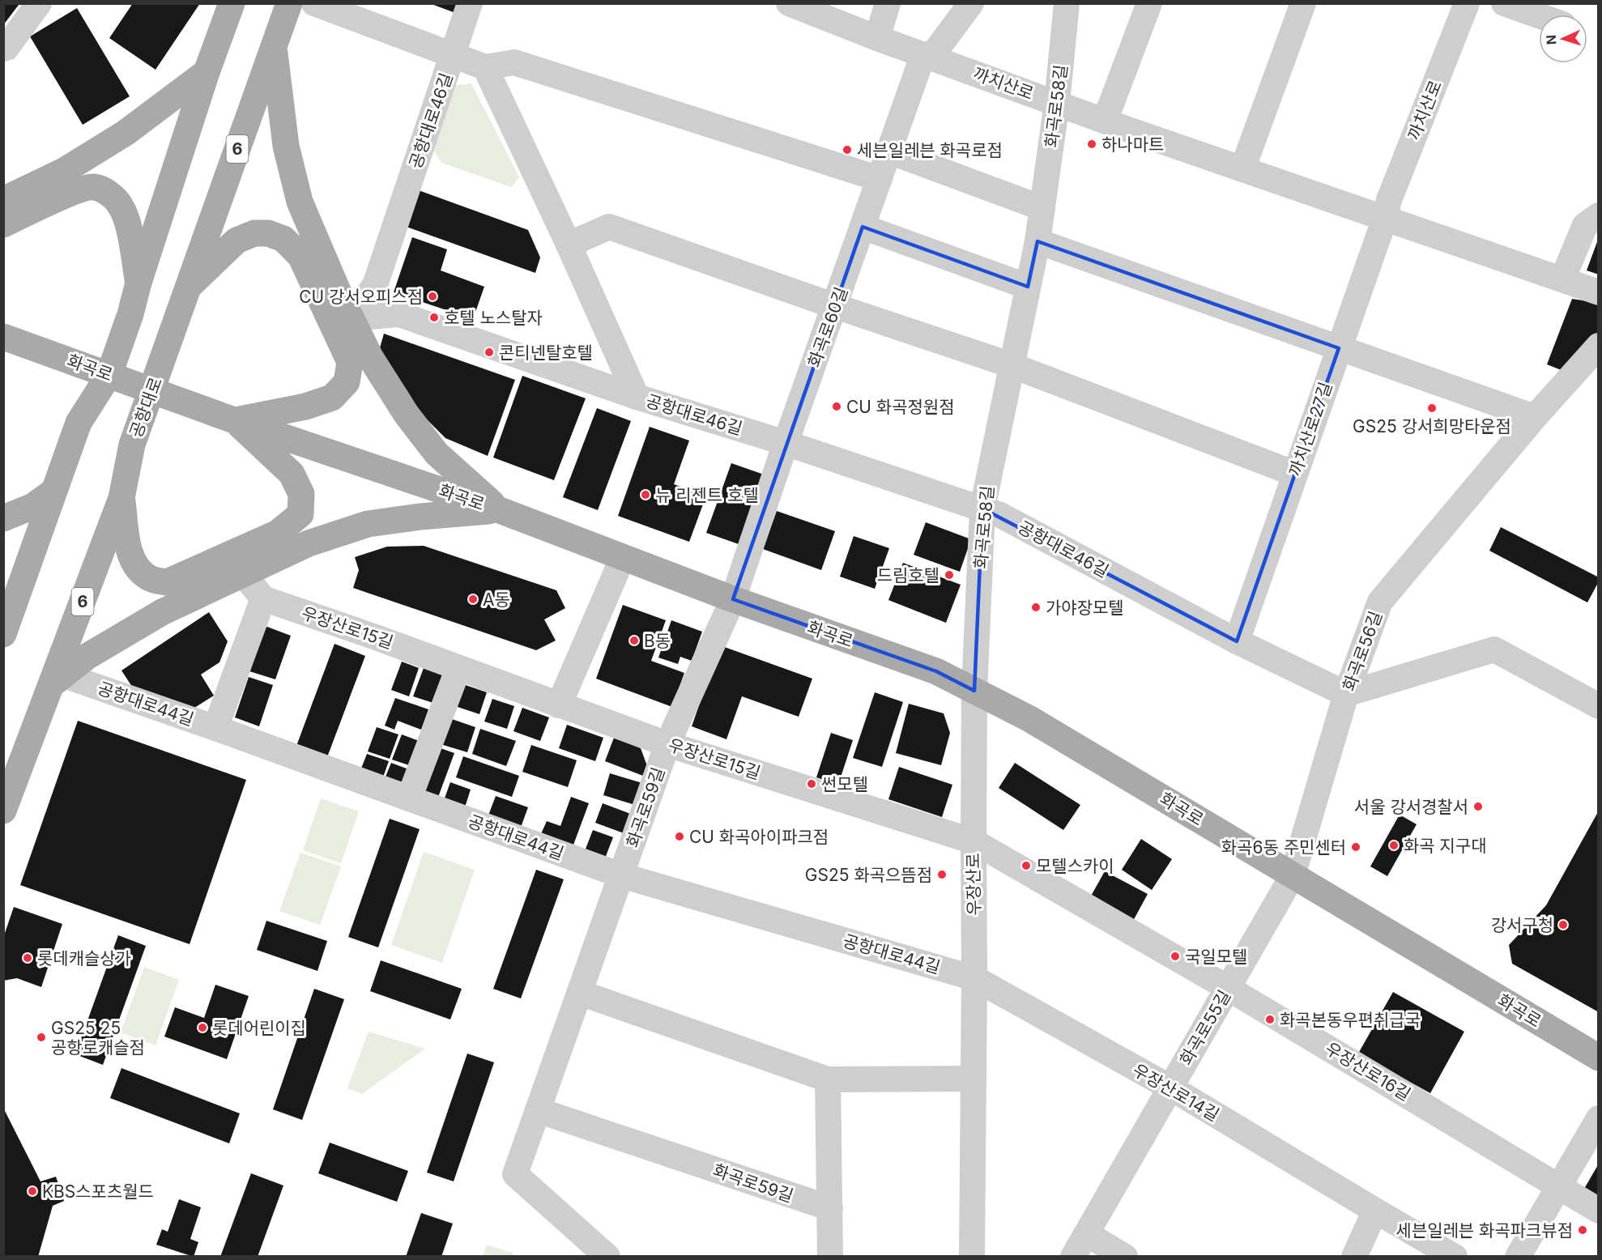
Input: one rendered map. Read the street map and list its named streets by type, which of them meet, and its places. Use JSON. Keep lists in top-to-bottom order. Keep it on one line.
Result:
{"streets":{"main road":["6","화곡로","공항대로"],"street":["까치산로","화곡로58길","공항대로46길","화곡로60길","까치산로27길","우장산로15길","화곡로56길","공항대로44길","화곡로59길","우장산로","화곡로55길","우장산로16길","우장산로14길"]},"crossings":[["까치산로","화곡로58길"],["까치산로","화곡로60길"],["까치산로","까치산로27길"],["화곡로58길","공항대로46길"],["화곡로58길","화곡로"],["화곡로58길","우장산로"],["공항대로46길","화곡로60길"],["공항대로46길","까치산로27길"],["공항대로46길","화곡로56길"],["화곡로60길","화곡로"],["화곡로60길","화곡로59길"],["화곡로","공항대로"],["화곡로","화곡로56길"],["화곡로","화곡로59길"],["화곡로","우장산로"],["화곡로","화곡로55길"],["공항대로","공항대로44길"],["우장산로15길","화곡로59길"],["우장산로15길","우장산로"],["우장산로15길","우장산로16길"],["화곡로56길","화곡로55길"],["공항대로44길","화곡로59길"],["공항대로44길","우장산로"],["공항대로44길","우장산로14길"],["우장산로","우장산로16길"],["우장산로","우장산로14길"],["화곡로55길","우장산로16길"],["화곡로55길","우장산로14길"]],"places":["하나마트","세븐일레븐 화곡로점","CU 강서오피스점","호텔 노스탈자","콘티넨탈호텔","CU 화곡정원점","GS25 강서희망타운점","뉴 리젠트 호텔","드림호텔","A동","가야장모텔","B동","썬모텔","서울 강서경찰서","CU 화곡아이파크점","화곡 지구대","화곡6동 주민센터","모텔스카이","GS25 화곡으뜸점","강서구청","국일모텔","롯데캐슬상가","화곡본동우편취급국","롯데어린이집","GS25 25 공항로캐슬점","KBS스포츠월드","세븐일레븐 화곡파크뷰점"],"north":"left"}
